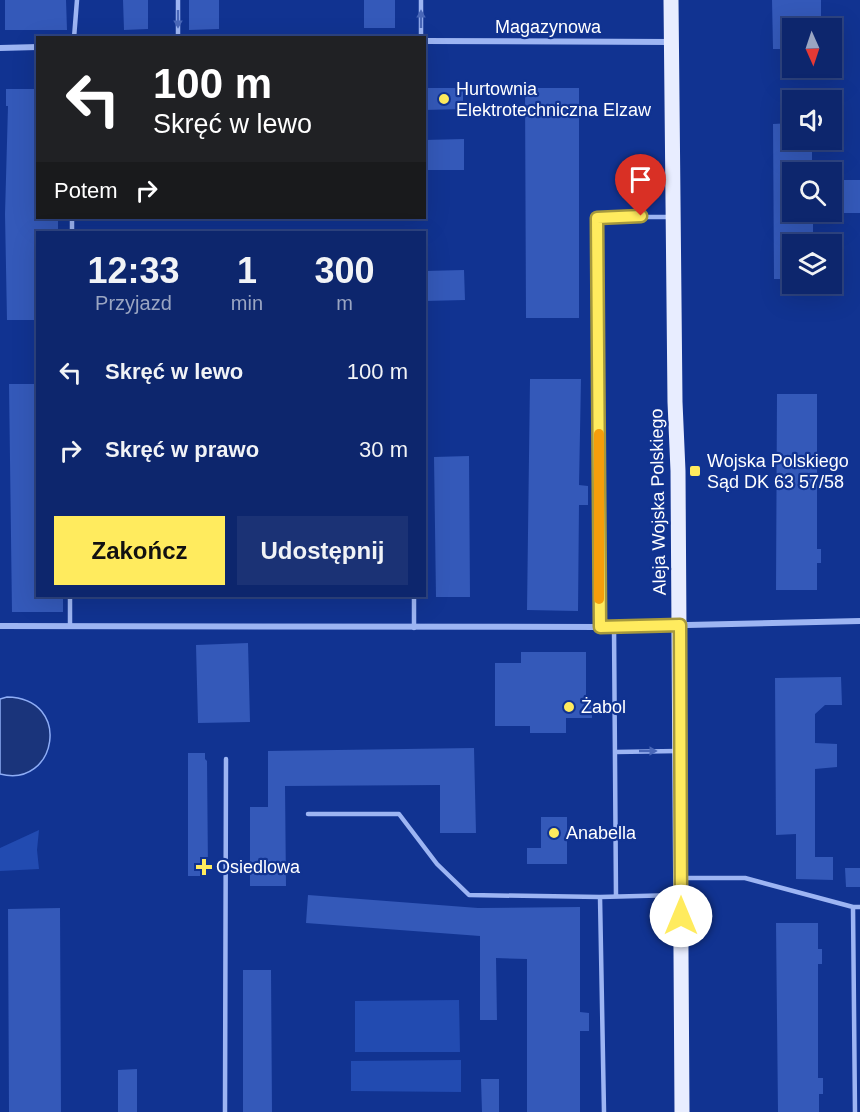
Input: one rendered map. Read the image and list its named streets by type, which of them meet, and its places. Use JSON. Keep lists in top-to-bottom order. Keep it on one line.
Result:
{"streets":{"main road":["Aleja Wojska Polskiego"],"street":["Magazynowa"]},"crossings":[["Magazynowa","Aleja Wojska Polskiego"]],"places":{"other":["Hurtownia Elektrotechniczna Elzaw","Żabol","Anabella"],"transit":["Wojska Polskiego Sąd DK 63 57/58"],"health":["Osiedlowa"]},"north":"bottom","page":{"turn":["100 m","Skręć w lewo"],"then":"Potem","eta":["12:33","Przyjazd","1","min","300","m"],"list":[{"name":"Skręć w lewo","value":"100 m"},{"name":"Skręć w prawo","value":"30 m"}],"buttons":["Zakończ","Udostępnij"]}}
